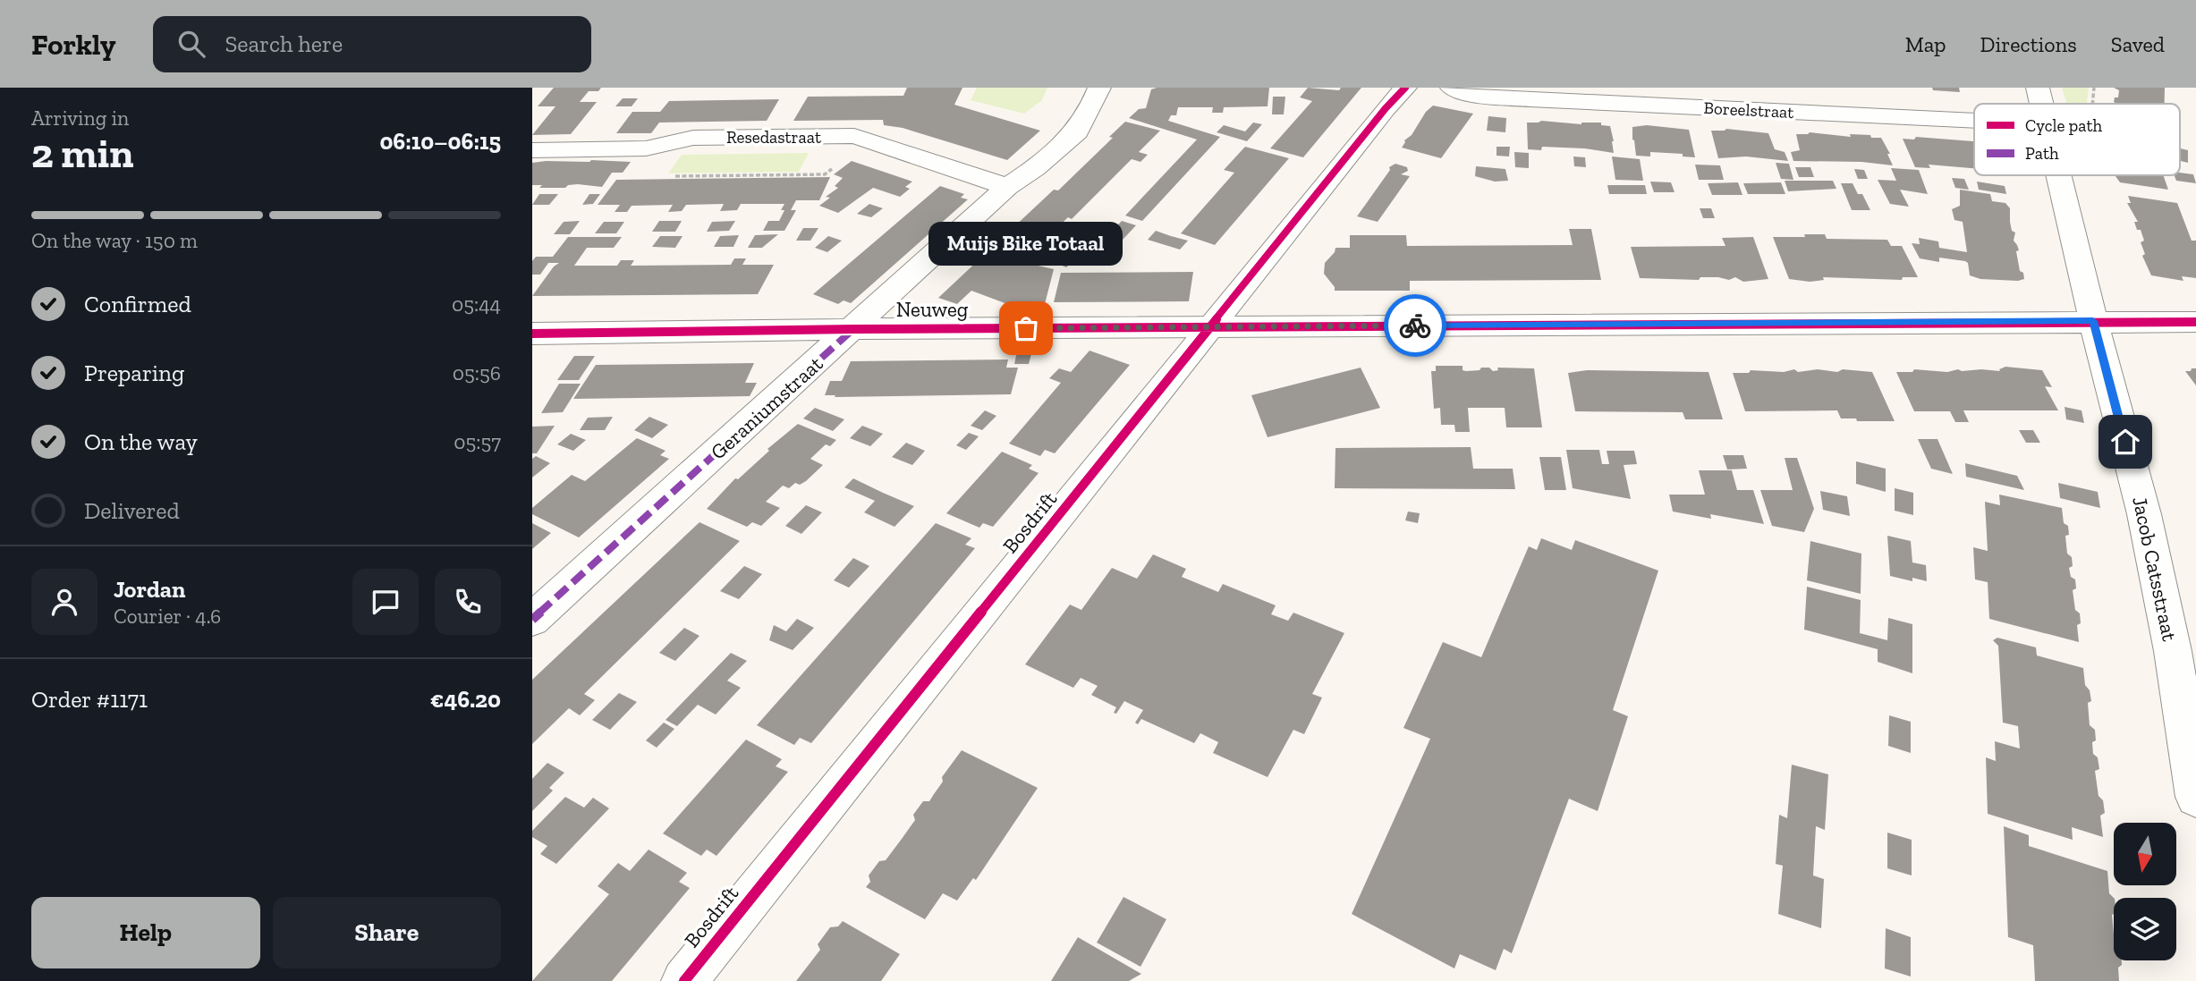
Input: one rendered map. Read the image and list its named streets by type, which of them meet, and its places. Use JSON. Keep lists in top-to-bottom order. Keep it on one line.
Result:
{"streets":{"street":["Boreelstraat","Resedastraat","Neuweg","Geraniumstraat","Bosdrift","Jacob Catsstraat"]},"crossings":[["Resedastraat","Geraniumstraat"],["Neuweg","Geraniumstraat"],["Neuweg","Bosdrift"],["Neuweg","Jacob Catsstraat"]],"places":["Muijs Bike Totaal"],"legend":["Cycle path","Path"],"north":"bottom","page":{"header":"Forkly","search":"Search here","nav":["Map","Directions","Saved"],"heading":["2 min","Arriving in","06:10–06:15"],"panel":["Jordan","Courier · 4.6","Order #1171","€46.20"],"bar":"On the way · 150 m","bubble":"Muijs Bike Totaal","list":[["Confirmed","05:44"],["Preparing","05:56"],["On the way","05:57"],"Delivered"],"buttons":["Help","Share"]}}
